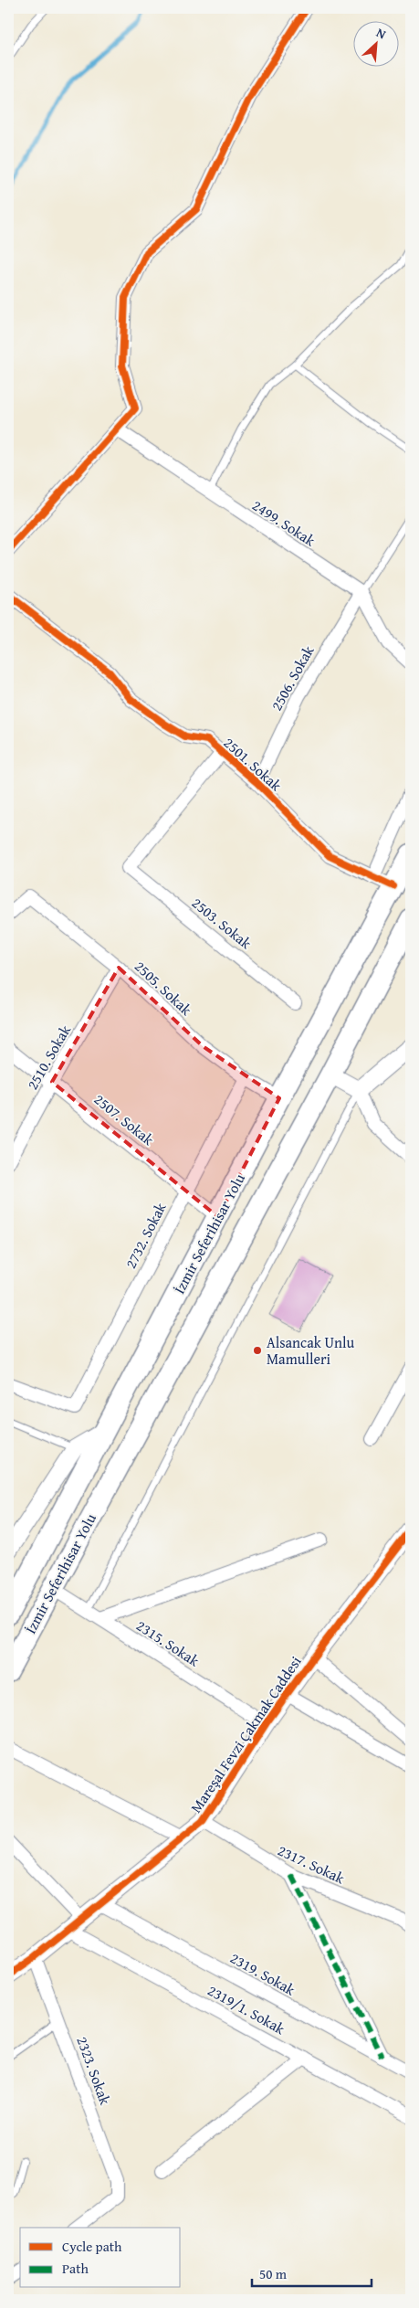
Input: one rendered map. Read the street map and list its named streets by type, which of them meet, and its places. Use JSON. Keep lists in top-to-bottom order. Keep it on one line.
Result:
{"streets":{"main road":["İzmir Seferihisar Yolu"],"street":["2499. Sokak","2506. Sokak","2501. Sokak","2503. Sokak","2505. Sokak","2510. Sokak","2507. Sokak","2732. Sokak","2315. Sokak","Mareşal Fevzi Çakmak Caddesi","2317. Sokak","2319. Sokak","2319/1. Sokak","2323. Sokak"]},"crossings":[["2499. Sokak","2506. Sokak"],["2506. Sokak","2501. Sokak"],["2501. Sokak","2503. Sokak"],["2501. Sokak","İzmir Seferihisar Yolu"],["2505. Sokak","2510. Sokak"],["2505. Sokak","İzmir Seferihisar Yolu"],["2505. Sokak","2732. Sokak"],["2510. Sokak","2507. Sokak"],["2507. Sokak","İzmir Seferihisar Yolu"],["2507. Sokak","2732. Sokak"],["İzmir Seferihisar Yolu","2315. Sokak"],["2315. Sokak","Mareşal Fevzi Çakmak Caddesi"],["Mareşal Fevzi Çakmak Caddesi","2317. Sokak"],["Mareşal Fevzi Çakmak Caddesi","2319. Sokak"],["Mareşal Fevzi Çakmak Caddesi","2319/1. Sokak"],["Mareşal Fevzi Çakmak Caddesi","2323. Sokak"]],"places":["Alsancak Unlu Mamulleri"],"legend":["Cycle path","Path"],"scale_bar":"50 m","north":"top right"}
